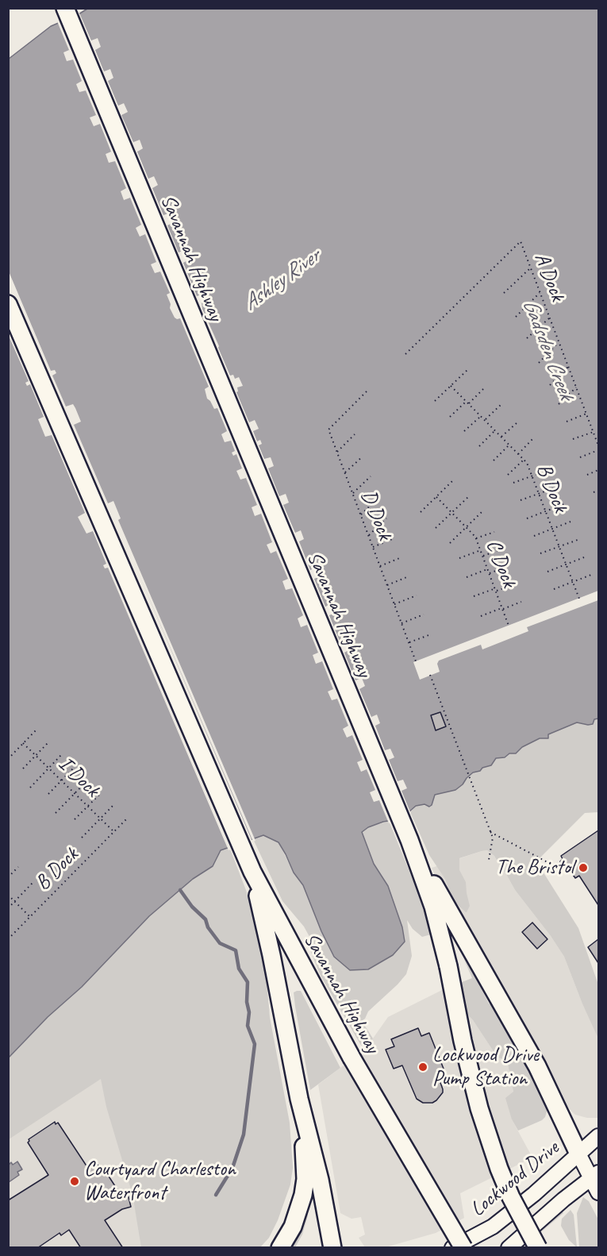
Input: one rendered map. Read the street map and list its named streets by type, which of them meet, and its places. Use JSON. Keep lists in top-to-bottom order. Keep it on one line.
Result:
{"streets":{"highway":["Savannah Highway"],"main road":["Lockwood Drive"],"path":["A Dock","B Dock","D Dock","C Dock","I Dock"]},"crossings":[["B Dock","I Dock"]],"water":["Ashley River","Gadsden Creek"],"places":["The Bristol","Lockwood Drive Pump Station","Courtyard Charleston Waterfront"]}
